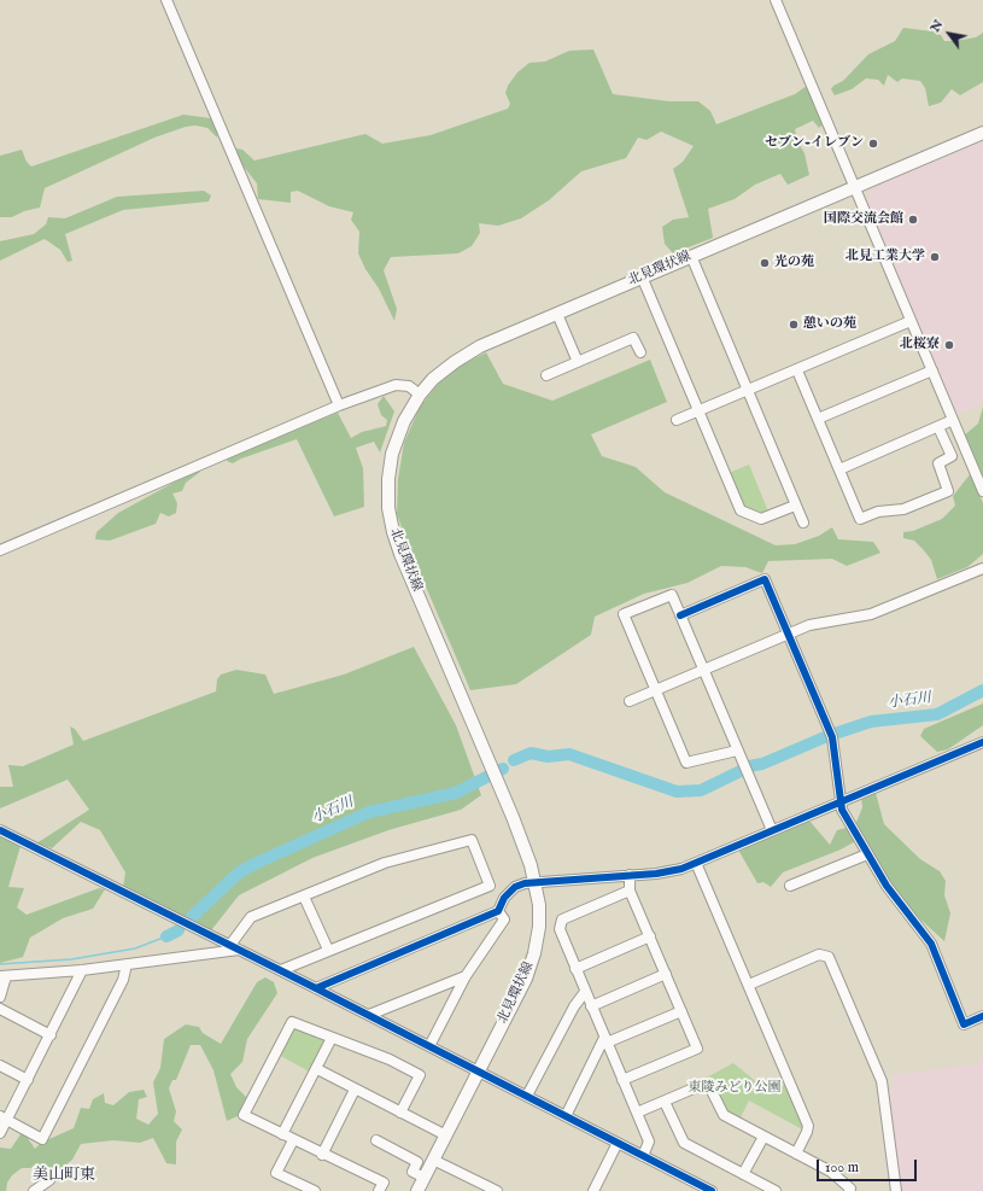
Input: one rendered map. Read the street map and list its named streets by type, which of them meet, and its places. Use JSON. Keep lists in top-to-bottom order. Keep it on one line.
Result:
{"streets":{"main road":["北見環状線"]},"districts":["美山町東"],"water":["小石川"],"parks":["東陵みどり公園"],"places":["セブン-イレブン","国際交流会館","北見工業大学","光の苑","憩いの苑","北桜寮"],"scale_bar":"100 m","north":"top left"}
